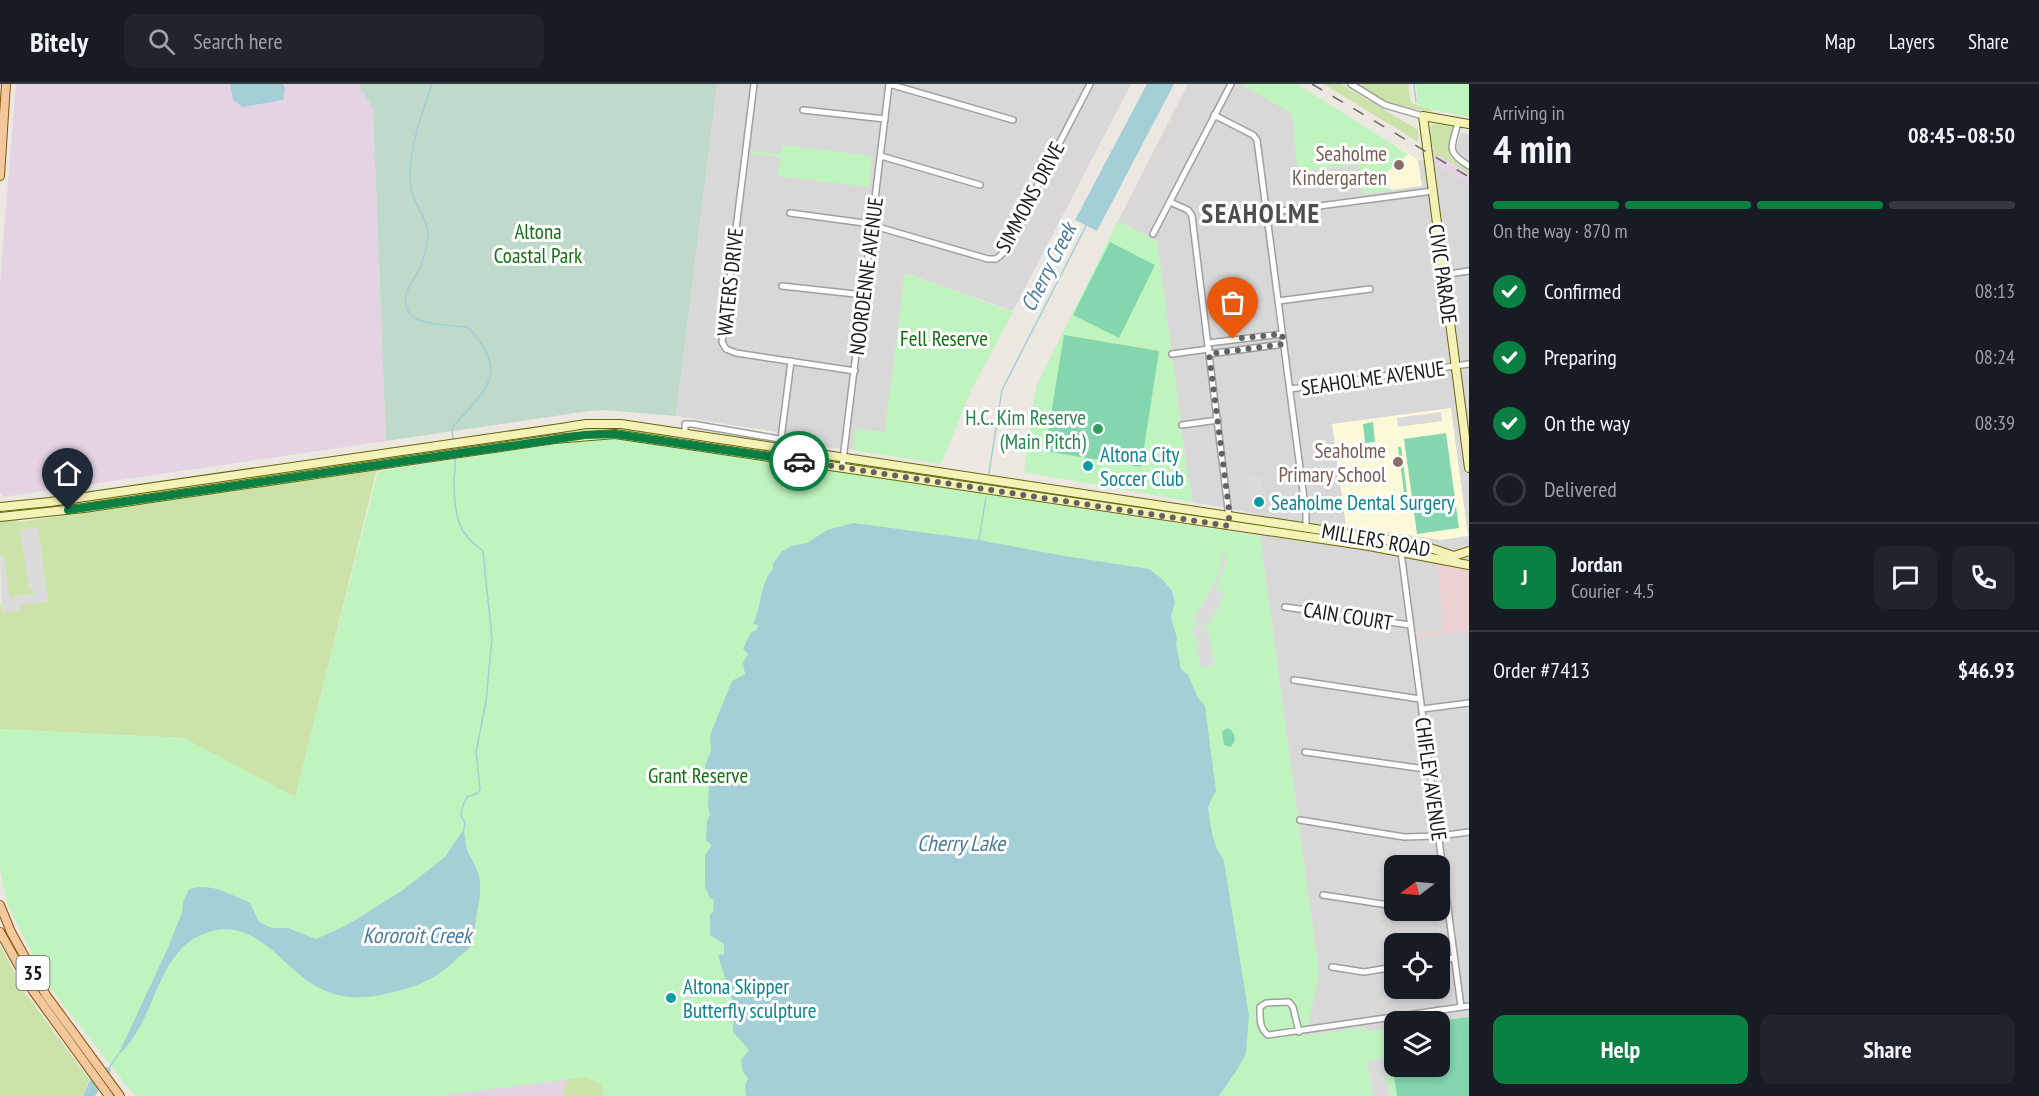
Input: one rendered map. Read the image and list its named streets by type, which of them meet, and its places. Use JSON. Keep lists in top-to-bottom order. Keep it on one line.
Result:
{"streets":{"main road":["CIVIC PARADE","MILLERS ROAD","35"],"street":["SIMMONS DRIVE","NOORDENNE AVENUE","WATERS DRIVE","SEAHOLME AVENUE","CAIN COURT","CHIFLEY AVENUE"]},"crossings":[["SIMMONS DRIVE","NOORDENNE AVENUE"],["CIVIC PARADE","SEAHOLME AVENUE"],["NOORDENNE AVENUE","WATERS DRIVE"],["NOORDENNE AVENUE","MILLERS ROAD"],["MILLERS ROAD","CHIFLEY AVENUE"],["CAIN COURT","CHIFLEY AVENUE"]],"districts":["SEAHOLME"],"water":["Cherry Creek","Cherry Lake","Kororoit Creek"],"parks":["Altona Coastal Park","Fell Reserve","Grant Reserve"],"places":["Seaholme Kindergarten","H.C. Kim Reserve (Main Pitch)","Seaholme Primary School","Altona City Soccer Club","Seaholme Dental Surgery","Altona Skipper Butterfly sculpture"],"north":"left","page":{"header":"Bitely","search":"Search here","nav":["Map","Layers","Share"],"heading":["4 min","Arriving in","08:45–08:50"],"panel":["Jordan","Courier · 4.5","Order #7413","$46.93"],"bar":"On the way · 870 m","list":[["Confirmed","08:13"],["Preparing","08:24"],["On the way","08:39"],"Delivered"],"round":"J","buttons":["Help","Share"]}}
